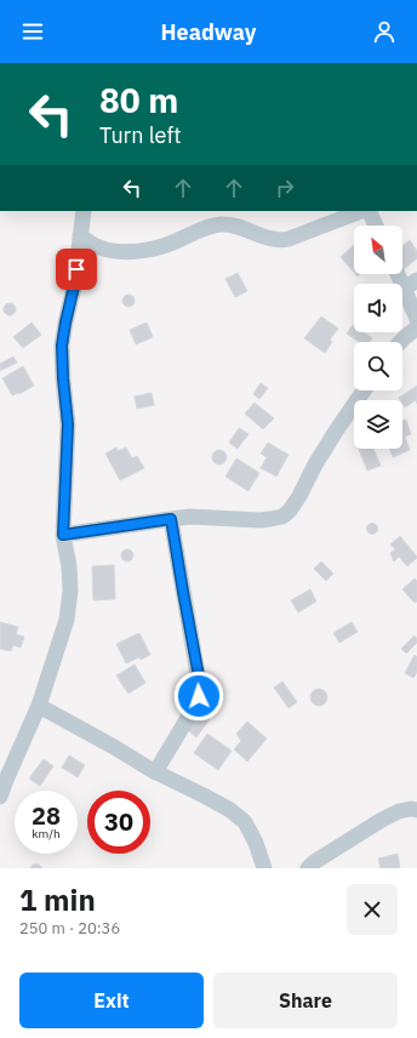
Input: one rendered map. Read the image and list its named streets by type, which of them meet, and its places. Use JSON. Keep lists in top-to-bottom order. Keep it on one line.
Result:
{"north":"top left","page":{"header":"Headway","turn":["80 m","Turn left"],"speed":"28 km/h","limit":"30","heading":["1 min","250 m · 20:36"],"buttons":["Exit","Share"]}}
